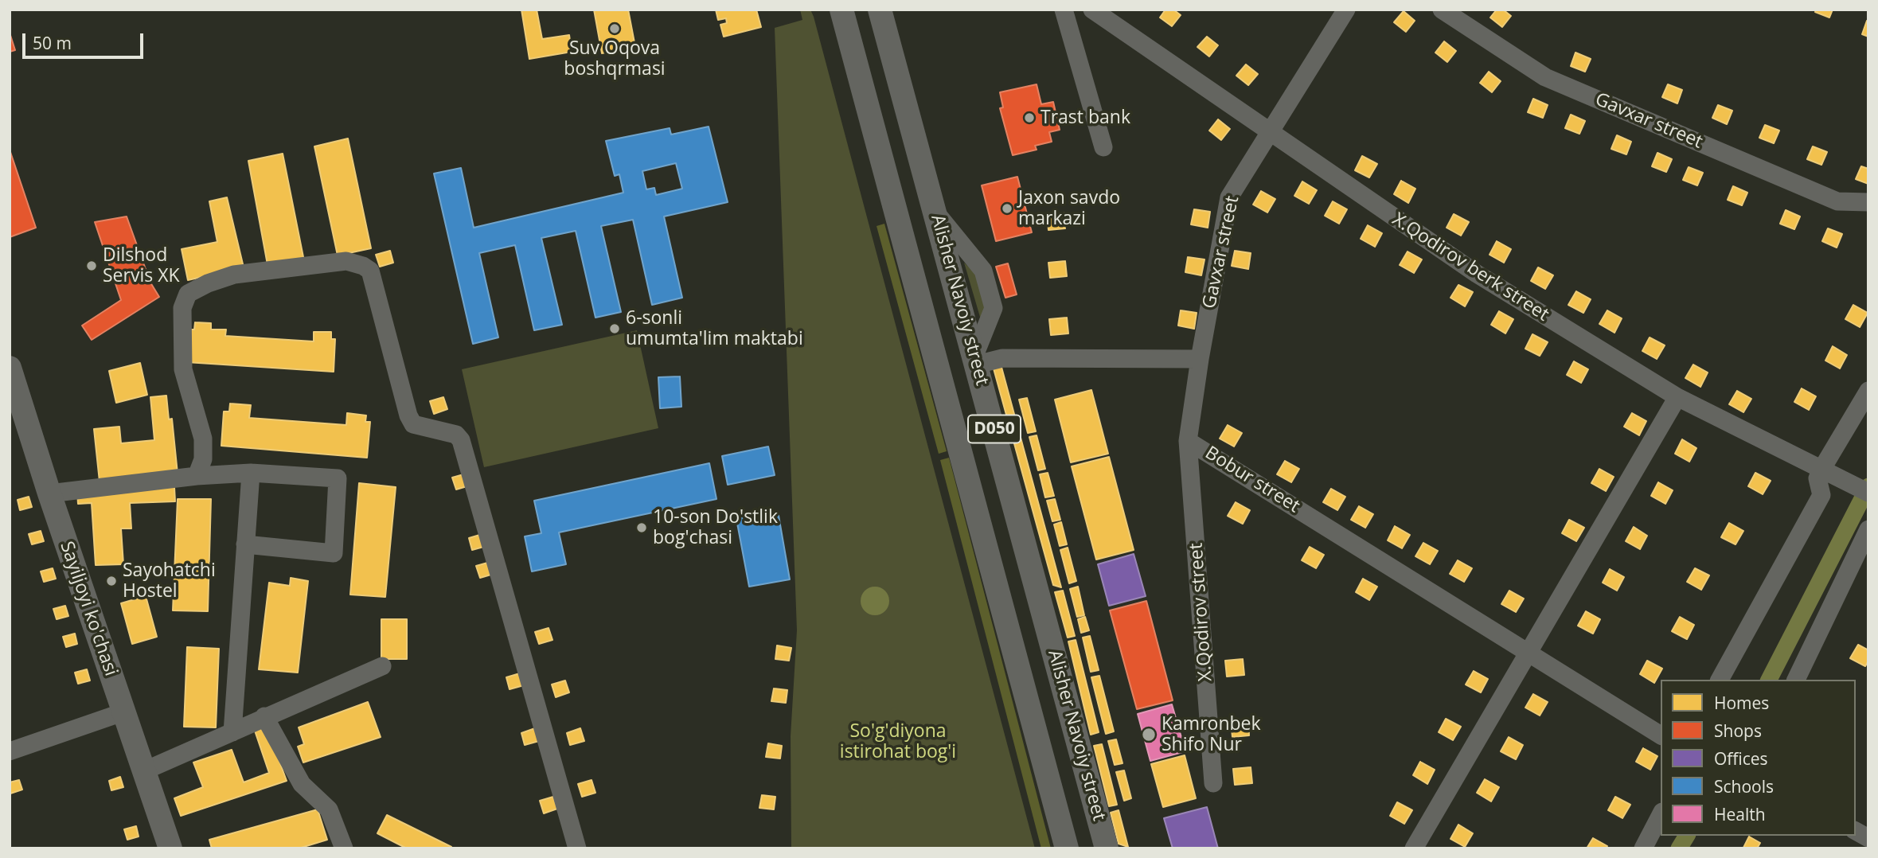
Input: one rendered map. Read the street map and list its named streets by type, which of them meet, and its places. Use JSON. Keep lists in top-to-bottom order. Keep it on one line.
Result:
{"streets":{"main road":["Alisher Navoiy street","D050","Sayiljoyi ko'chasi"],"street":["Gavxar street","X.Qodirov berk street","Bobur street","X.Qodirov street"]},"crossings":[["Gavxar street","X.Qodirov berk street"],["Gavxar street","Bobur street"],["Bobur street","X.Qodirov street"]],"parks":["So'g'diyona istirohat bog'i"],"places":["Suv Oqova boshqrmasi","Trast bank","Jaxon savdo markazi","Dilshod Servis XK","6-sonli umumta'lim maktabi","10-son Do'stlik bog'chasi","Sayohatchi Hostel","Kamronbek Shifo Nur"],"legend":["Homes","Shops","Offices","Schools","Health"],"scale_bar":"50 m"}
